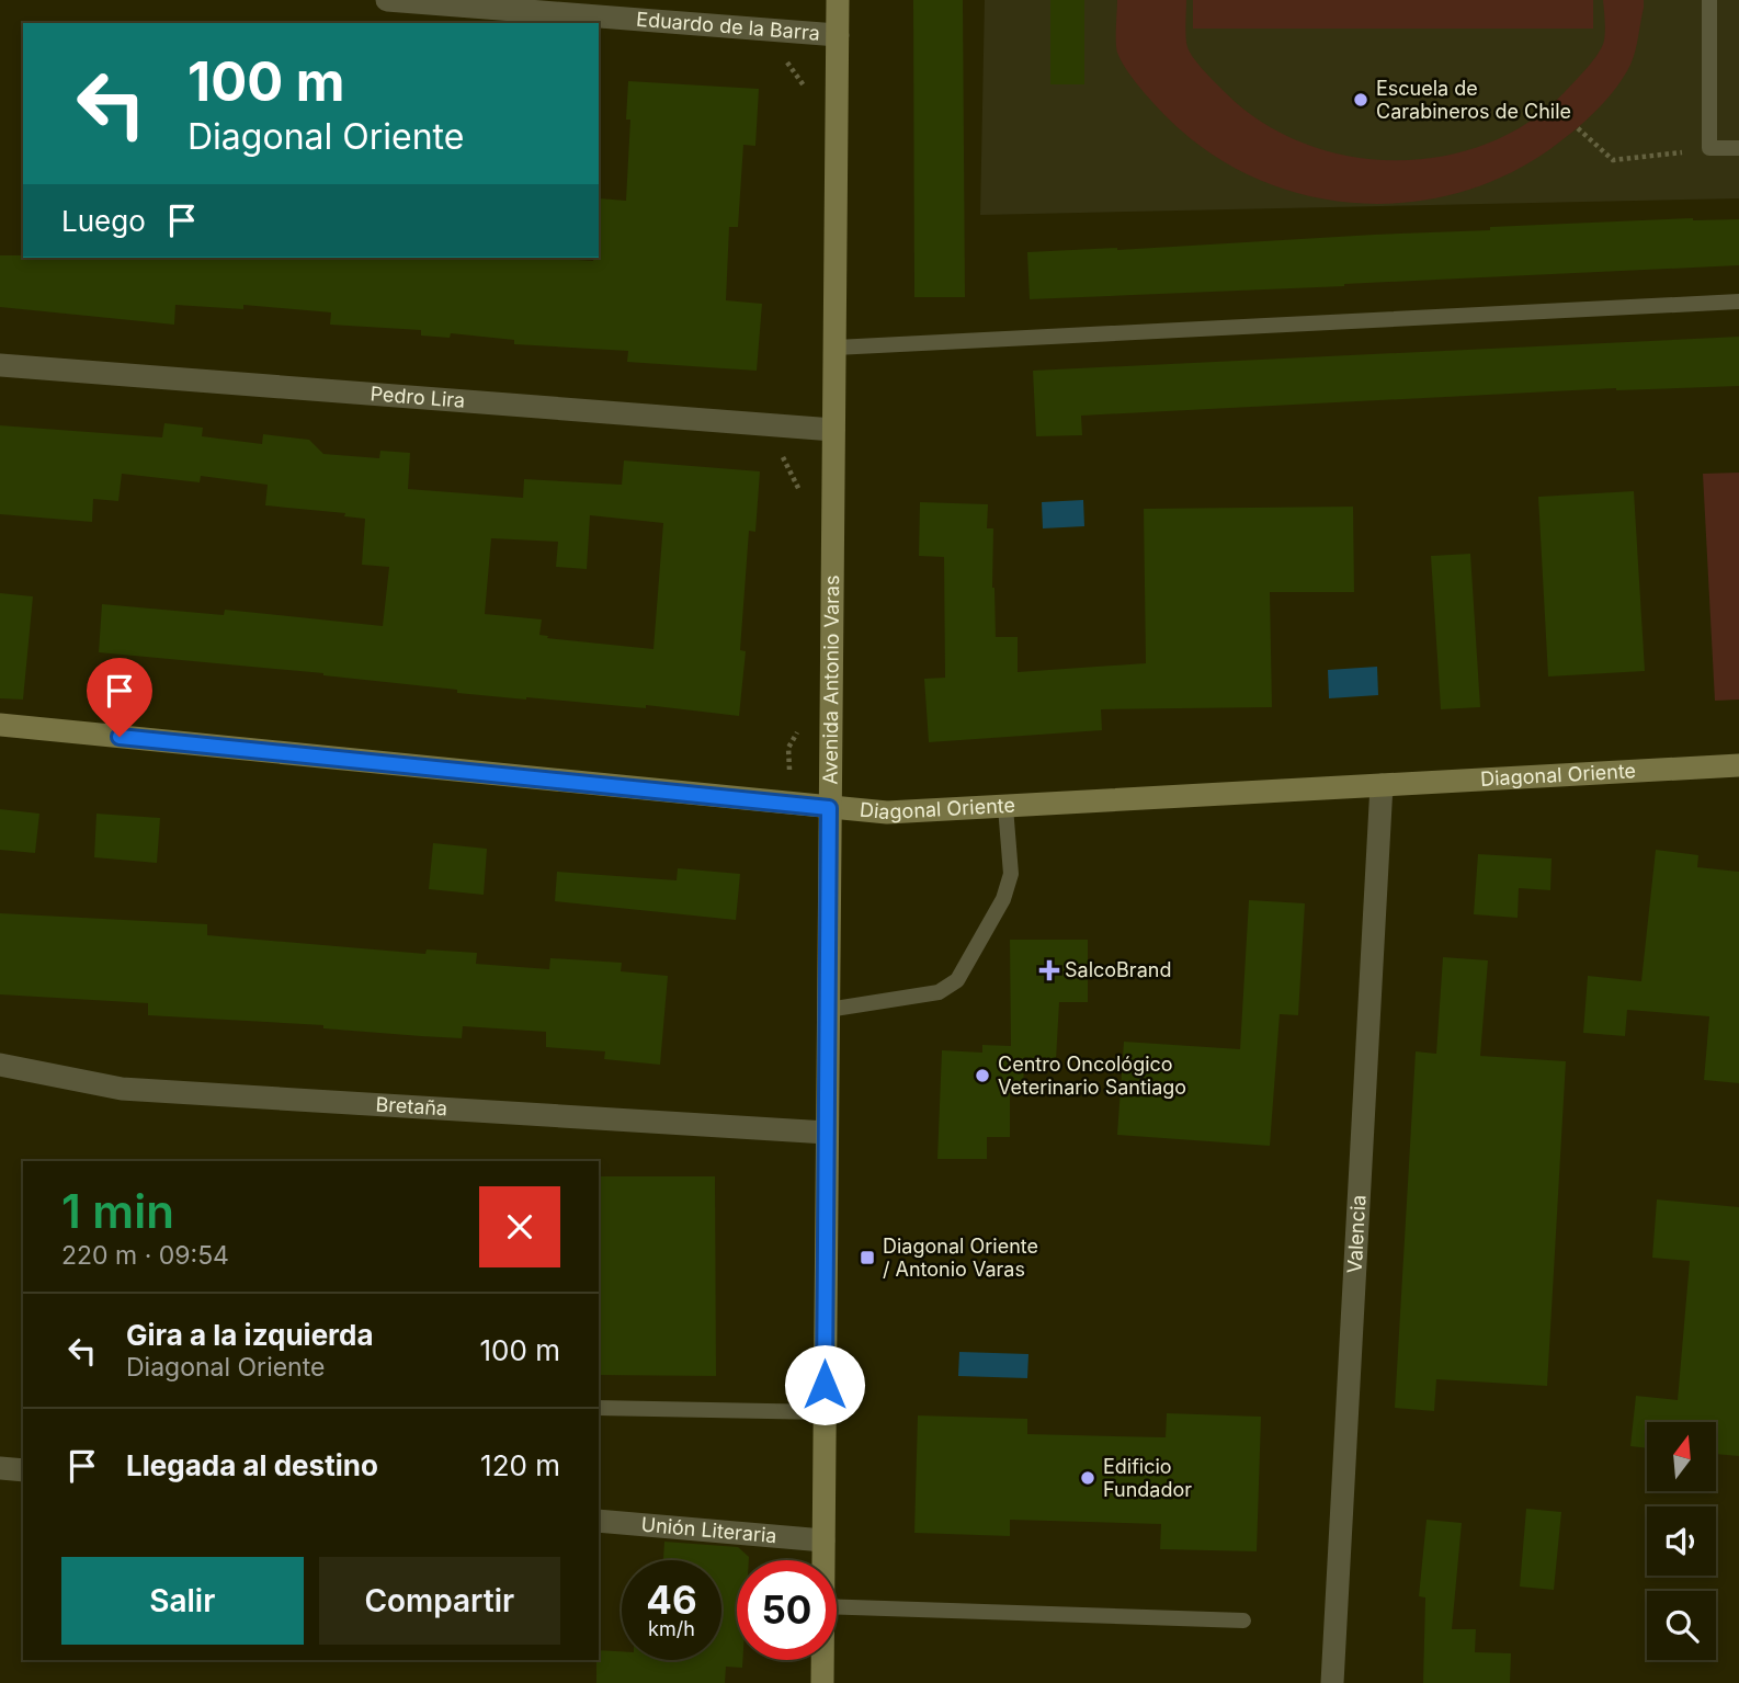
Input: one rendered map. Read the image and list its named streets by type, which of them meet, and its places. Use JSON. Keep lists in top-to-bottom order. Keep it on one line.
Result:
{"streets":{"main road":["Avenida Antonio Varas","Diagonal Oriente"],"street":["Eduardo de la Barra","Pedro Lira","Bretaña","Valencia","Unión Literaria"]},"crossings":[["Eduardo de la Barra","Avenida Antonio Varas"],["Pedro Lira","Avenida Antonio Varas"],["Avenida Antonio Varas","Diagonal Oriente"],["Avenida Antonio Varas","Bretaña"],["Avenida Antonio Varas","Unión Literaria"],["Diagonal Oriente","Valencia"]],"places":{"other":["Escuela de Carabineros de Chile","Centro Oncológico Veterinario Santiago","Edificio Fundador"],"health":["SalcoBrand"],"transit":["Diagonal Oriente / Antonio Varas"]},"north":"top","page":{"turn":["100 m","Diagonal Oriente"],"then":"Luego","heading":["1 min","220 m · 09:54"],"list":[{"name":"Gira a la izquierda","note":"Diagonal Oriente","value":"100 m"},{"name":"Llegada al destino","value":"120 m"}],"buttons":["Salir","Compartir"],"speed":"46 km/h","limit":"50"}}
